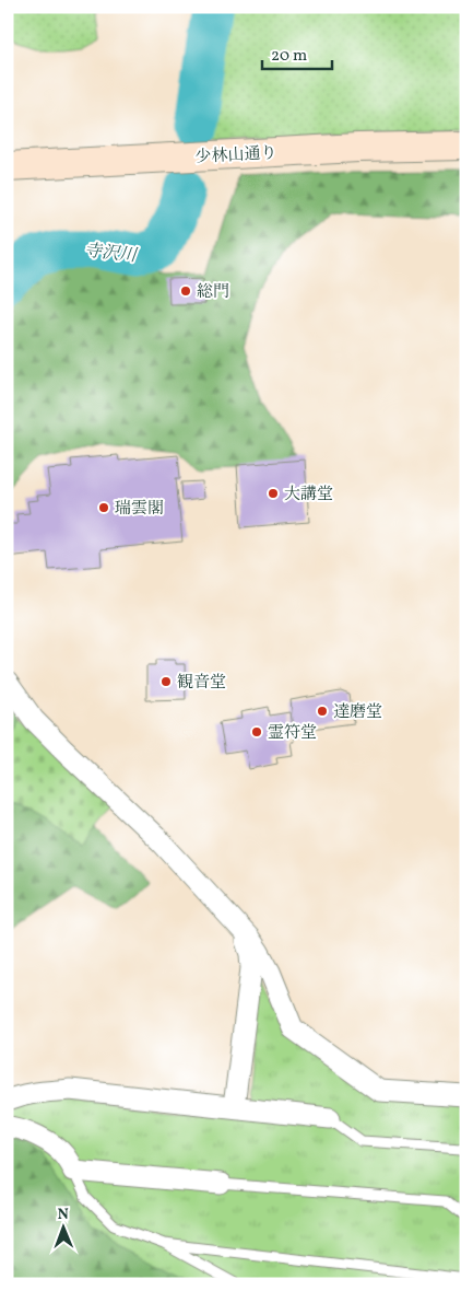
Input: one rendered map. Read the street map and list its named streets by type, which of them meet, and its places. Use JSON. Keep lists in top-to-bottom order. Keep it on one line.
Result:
{"streets":{"street":["少林山通り"]},"water":["寺沢川"],"places":["総門","大講堂","瑞雲閣","観音堂","達磨堂","霊符堂"],"scale_bar":"20 m","north":"top"}
